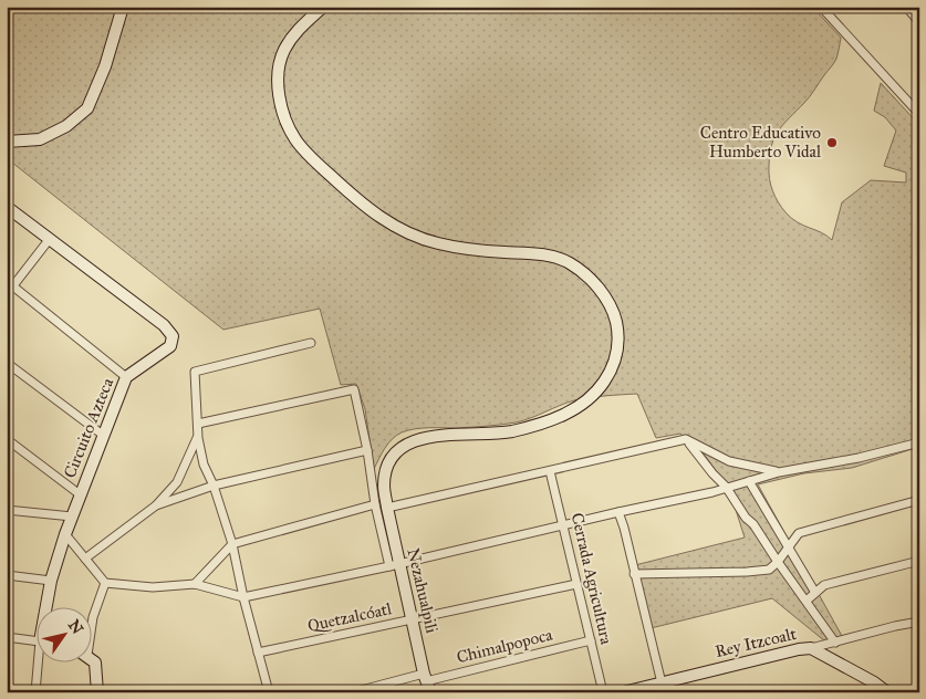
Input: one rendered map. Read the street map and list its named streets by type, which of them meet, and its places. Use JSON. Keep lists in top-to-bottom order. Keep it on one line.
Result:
{"streets":{"street":["Circuito Azteca","Cerrada Agricultura","Nezahualpili","Quetzalcóatl","Rey Itzcoalt","Chimalpopoca"]},"crossings":[["Cerrada Agricultura","Quetzalcóatl"],["Cerrada Agricultura","Chimalpopoca"],["Nezahualpili","Quetzalcóatl"],["Nezahualpili","Chimalpopoca"]],"places":["Centro Educativo Humberto Vidal"],"north":"top right"}
